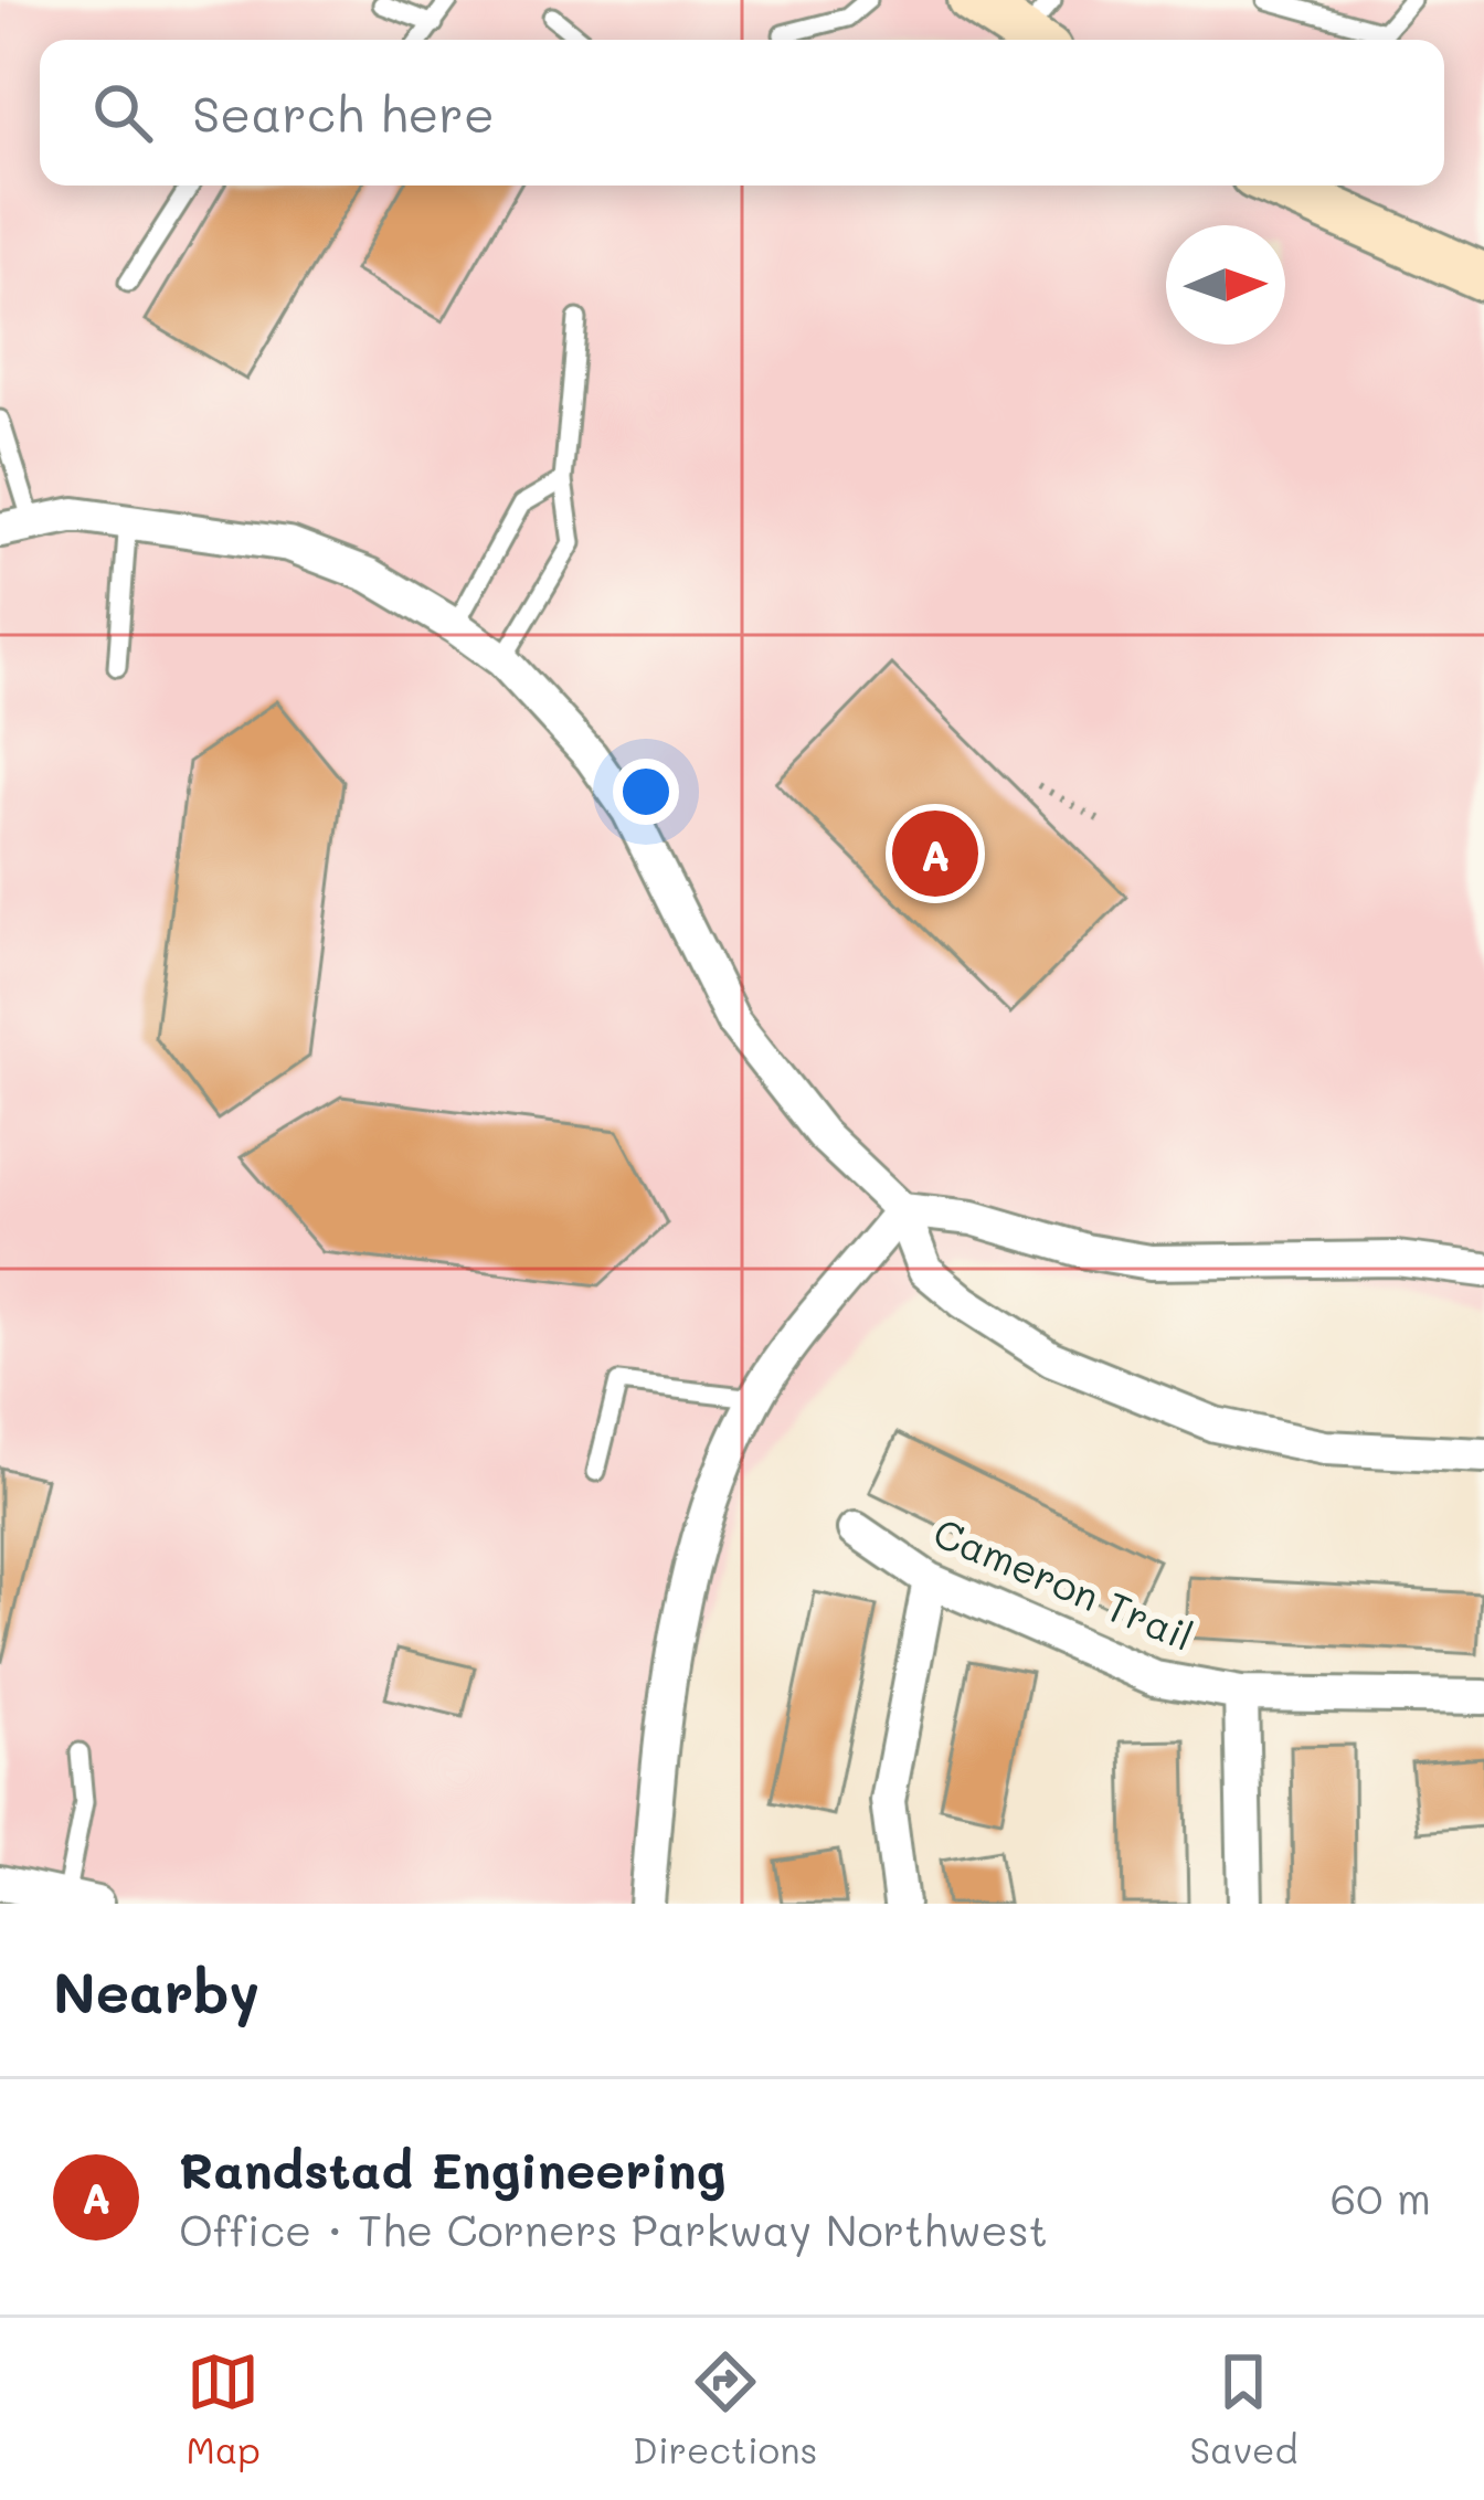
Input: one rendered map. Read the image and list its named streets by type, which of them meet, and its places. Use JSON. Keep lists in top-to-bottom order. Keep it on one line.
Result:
{"streets":{"street":["Cameron Trail"]},"north":"right","page":{"search":"Search here","pins":"A","heading":"Nearby","list":[{"mark":"A","name":"Randstad Engineering","note":"Office · The Corners Parkway Northwest","value":"60 m"}],"nav":["Map","Directions","Saved"]}}
